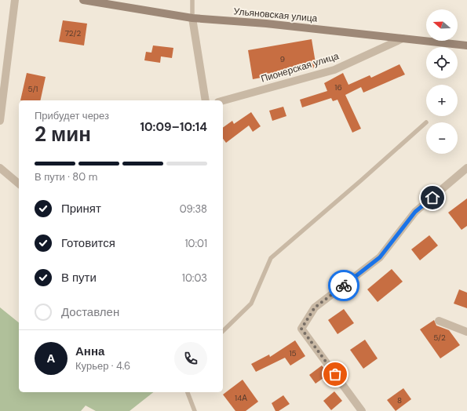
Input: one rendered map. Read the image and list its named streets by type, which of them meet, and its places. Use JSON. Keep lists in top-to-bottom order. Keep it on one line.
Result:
{"streets":{"street":["Ульяновская улица","Пионерская улица"]},"crossings":[["Ульяновская улица","Пионерская улица"]],"house_numbers":["72/2","9","16","5/1","5/2","15","14А","8"],"north":"left","page":{"map_buttons":["+","−"],"heading":["2 мин","Прибудет через","10:09–10:14"],"panel":["Анна","Курьер · 4.6"],"bar":"В пути · 80 m","list":[["Принят","09:38"],["Готовится","10:01"],["В пути","10:03"],"Доставлен"],"round":"А"}}
